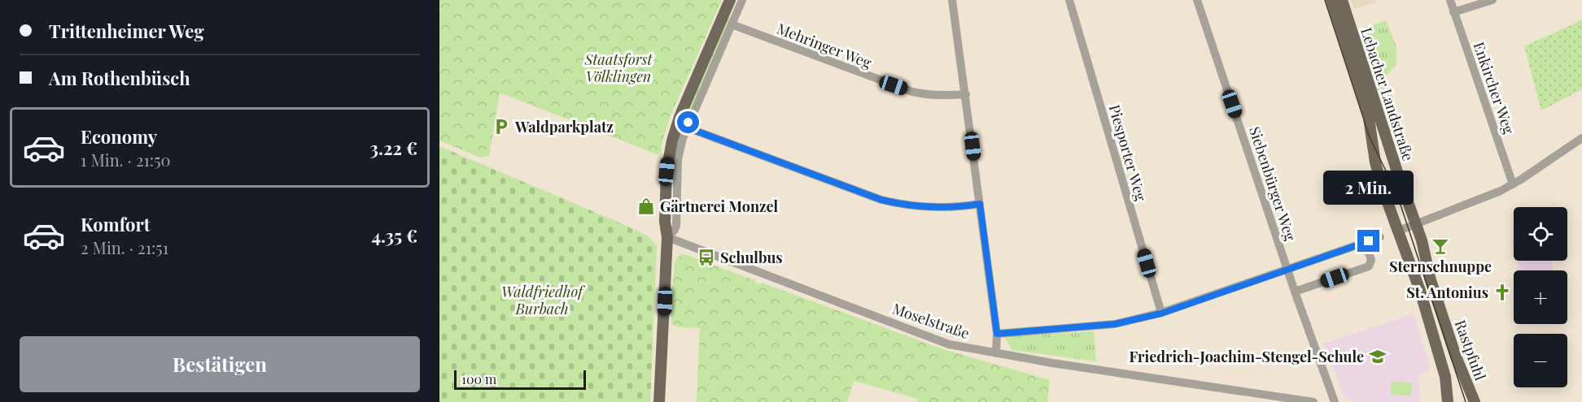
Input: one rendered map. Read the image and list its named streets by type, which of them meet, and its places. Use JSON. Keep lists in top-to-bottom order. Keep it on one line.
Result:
{"streets":{"main road":["Lebacher Landstraße","Rastpfuhl"],"street":["Mehringer Weg","Enkircher Weg","Piesporter Weg","Siebenbürger Weg","Moselstraße"]},"crossings":[["Lebacher Landstraße","Rastpfuhl"]],"parks":["Staatsforst Völklingen","Waldfriedhof Burbach"],"places":{"parking":["Waldparkplatz"],"shop":["Gärtnerei Monzel"],"bar":["Sternschnuppe"],"bus stop":["Schulbus"],"church":["St. Antonius"],"school or university":["Friedrich-Joachim-Stengel-Schule"]},"scale_bar":"100 m","page":{"banner":["Trittenheimer Weg","Am Rothenbüsch"],"list":[{"name":"Economy","note":"1 Min. · 21:50","value":"3.22 €"},{"name":"Komfort","note":"2 Min. · 21:51","value":"4.35 €"}],"bubble":"2 Min.","map_buttons":["+","−"],"buttons":"Bestätigen","scale":"100 m"}}
